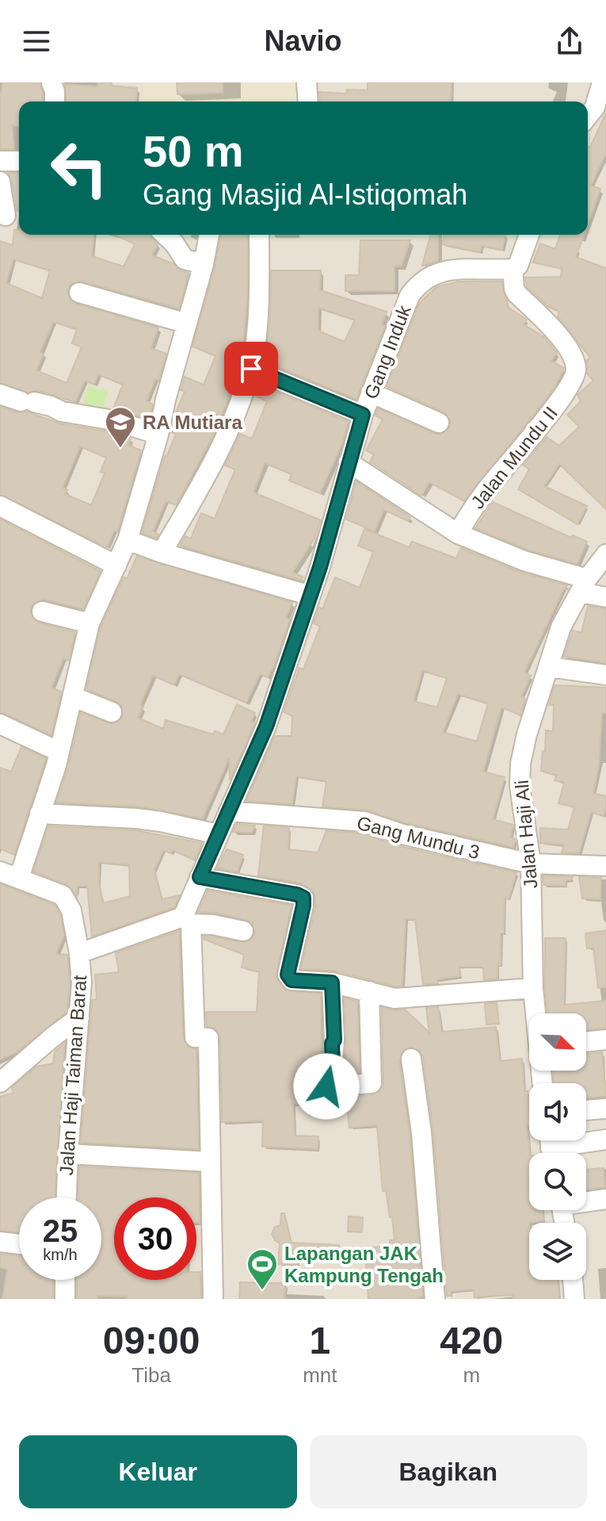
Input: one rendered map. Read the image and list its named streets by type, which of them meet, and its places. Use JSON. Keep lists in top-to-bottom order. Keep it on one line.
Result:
{"streets":{"street":["Gang Induk","Jalan Mundu II","Jalan Haji Ali","Gang Mundu 3","Jalan Haji Taiman Barat"]},"crossings":[["Gang Induk","Jalan Mundu II"],["Gang Induk","Gang Mundu 3"],["Jalan Haji Ali","Gang Mundu 3"]],"places":{"school or university":["RA Mutiara"],"sports":["Lapangan JAK Kampung Tengah"]},"north":"bottom right","page":{"header":"Navio","turn":["50 m","Gang Masjid Al-Istiqomah"],"speed":"25 km/h","limit":"30","eta":["09:00","Tiba","1","mnt","420","m"],"buttons":["Keluar","Bagikan"]}}
